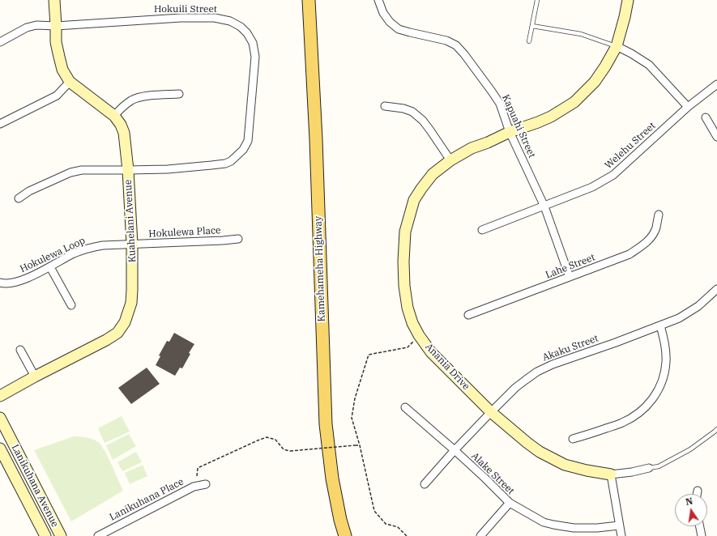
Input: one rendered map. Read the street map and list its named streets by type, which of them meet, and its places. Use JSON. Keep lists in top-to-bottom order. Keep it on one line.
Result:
{"streets":{"main road":["Kamehameha Highway"],"street":["Hokuili Street","Kapuahi Street","Welehu Street","Kuahelani Avenue","Hokulewa Place","Hokulewa Loop","Lahe Street","Akaku Street","Anania Drive","Alake Street","Lanikuhana Avenue","Lanikuhana Place"]},"crossings":[["Hokuili Street","Kuahelani Avenue"],["Kapuahi Street","Welehu Street"],["Kapuahi Street","Lahe Street"],["Kapuahi Street","Anania Drive"],["Kuahelani Avenue","Hokulewa Place"],["Kuahelani Avenue","Hokulewa Loop"],["Hokulewa Place","Hokulewa Loop"],["Akaku Street","Anania Drive"],["Akaku Street","Alake Street"]],"north":"top"}
